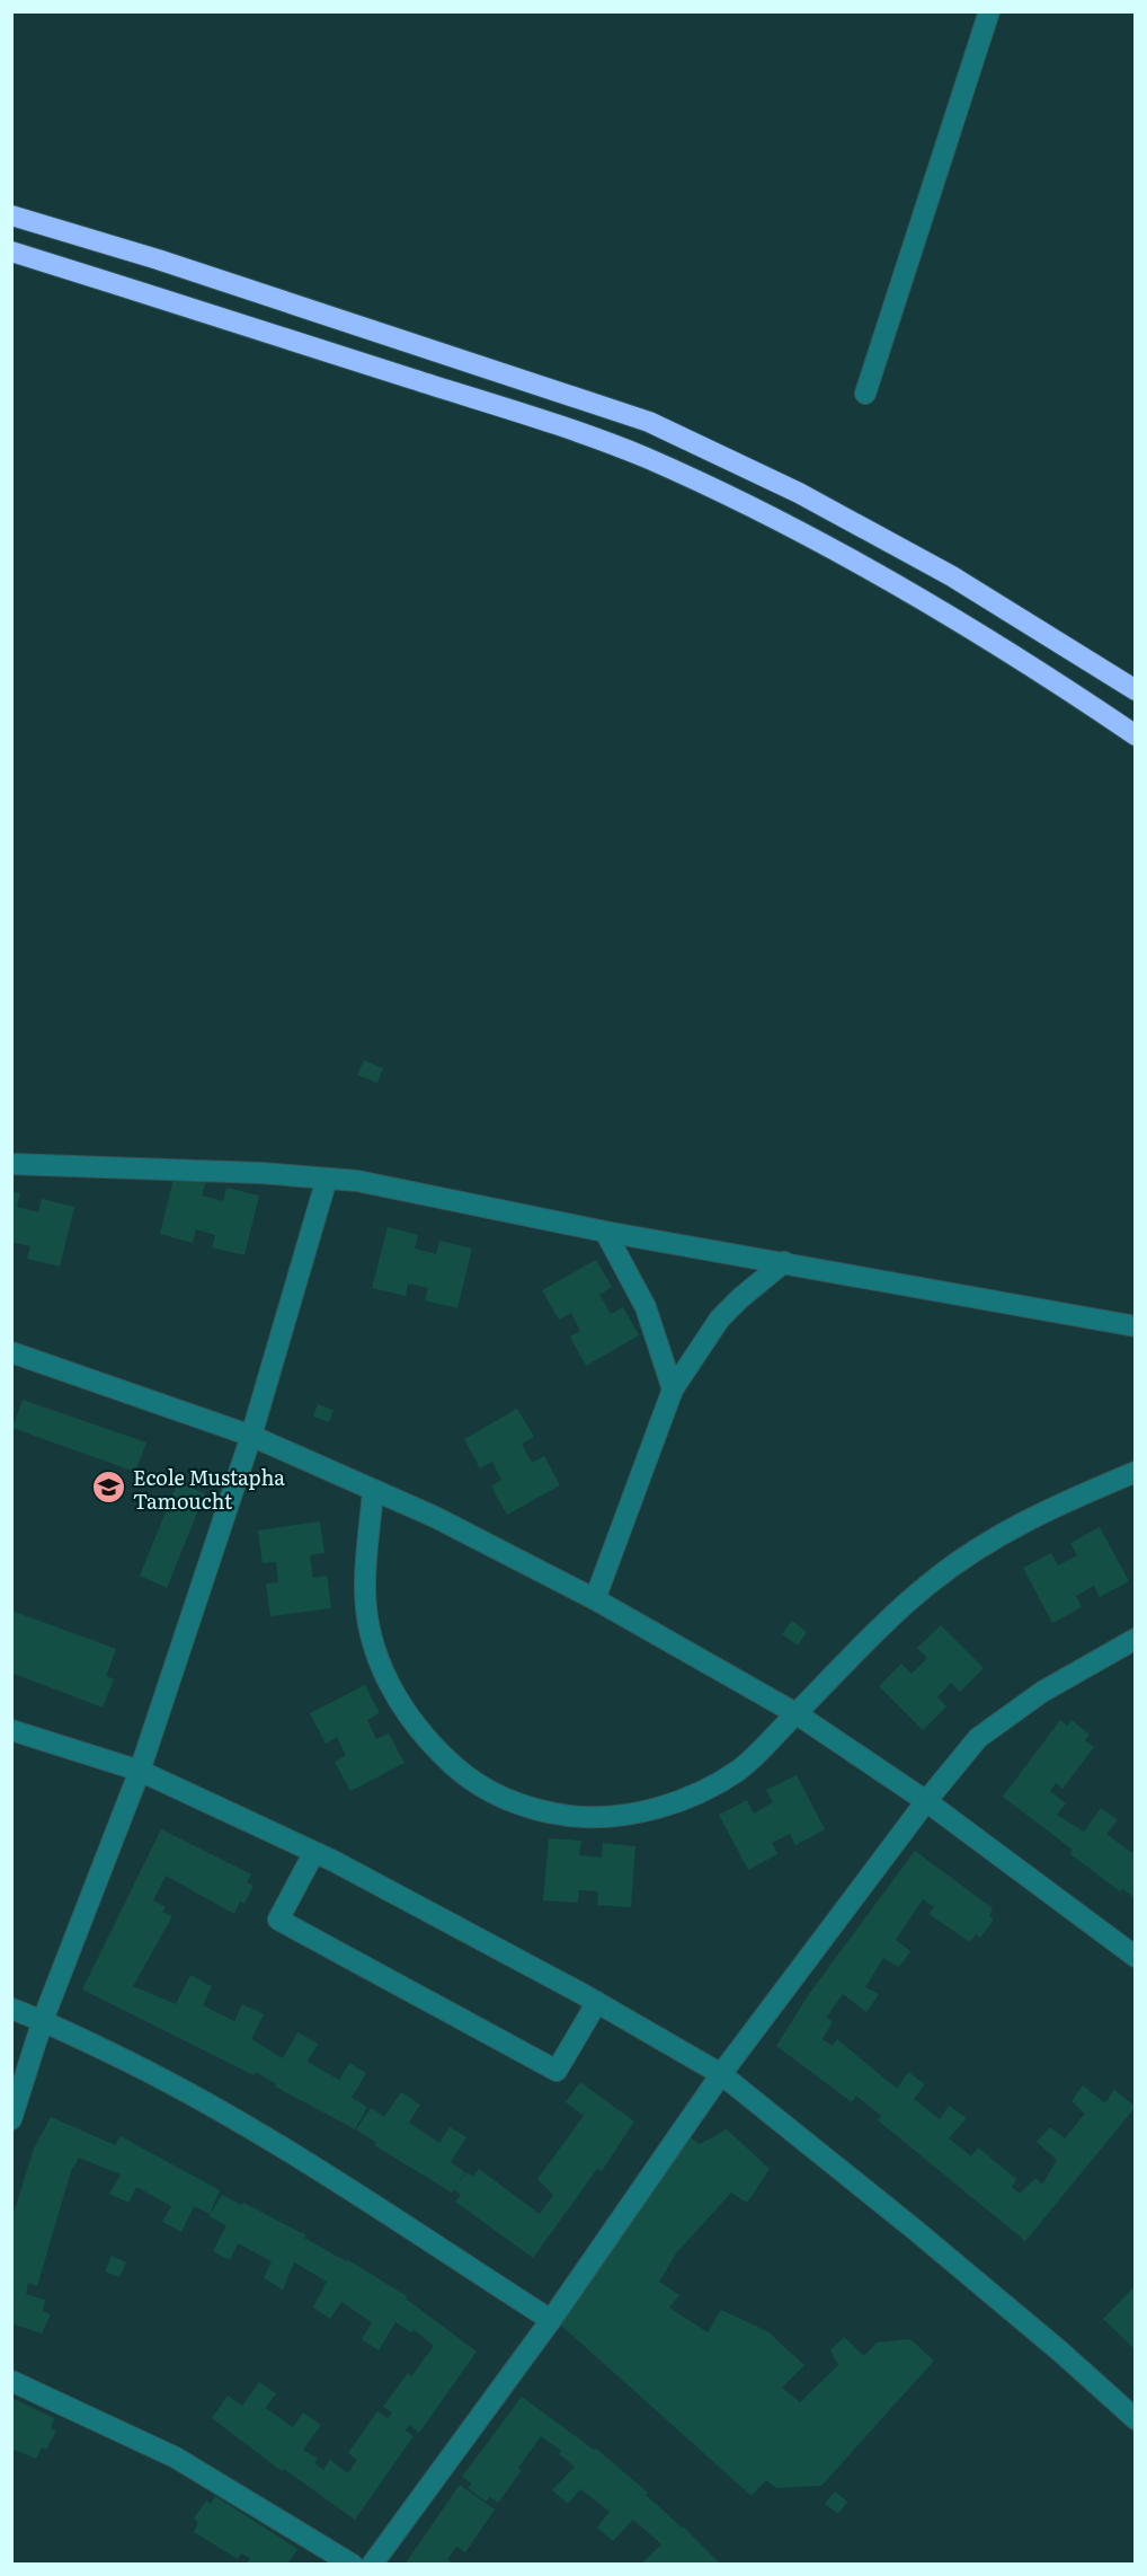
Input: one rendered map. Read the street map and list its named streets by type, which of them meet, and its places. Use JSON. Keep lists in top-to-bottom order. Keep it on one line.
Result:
{"places":{"school or university":["Ecole Mustapha Tamoucht"]}}
